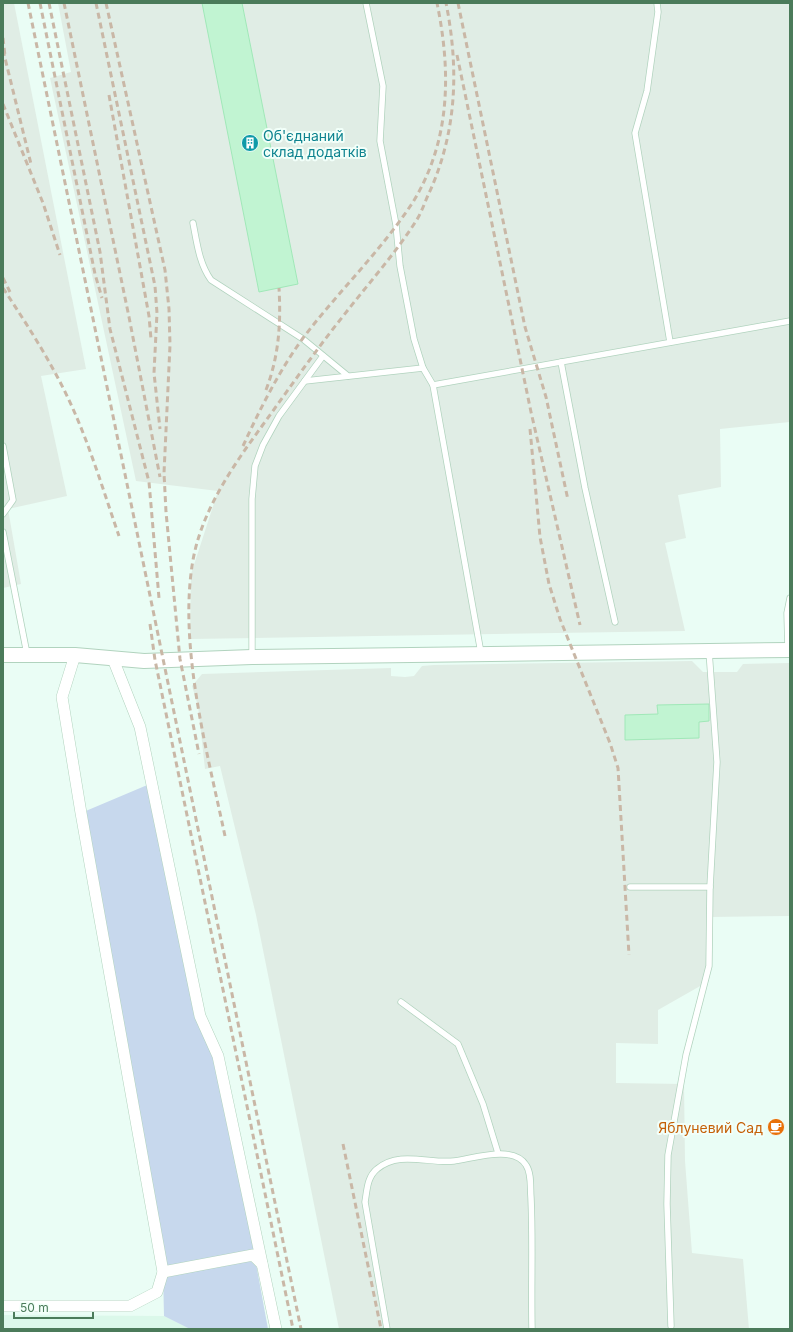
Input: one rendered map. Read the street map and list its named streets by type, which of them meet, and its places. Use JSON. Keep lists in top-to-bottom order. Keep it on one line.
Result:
{"places":{"building":["Об'єднаний склад додатків"],"cafe":["Яблуневий Сад"]},"scale_bar":"50 m"}
